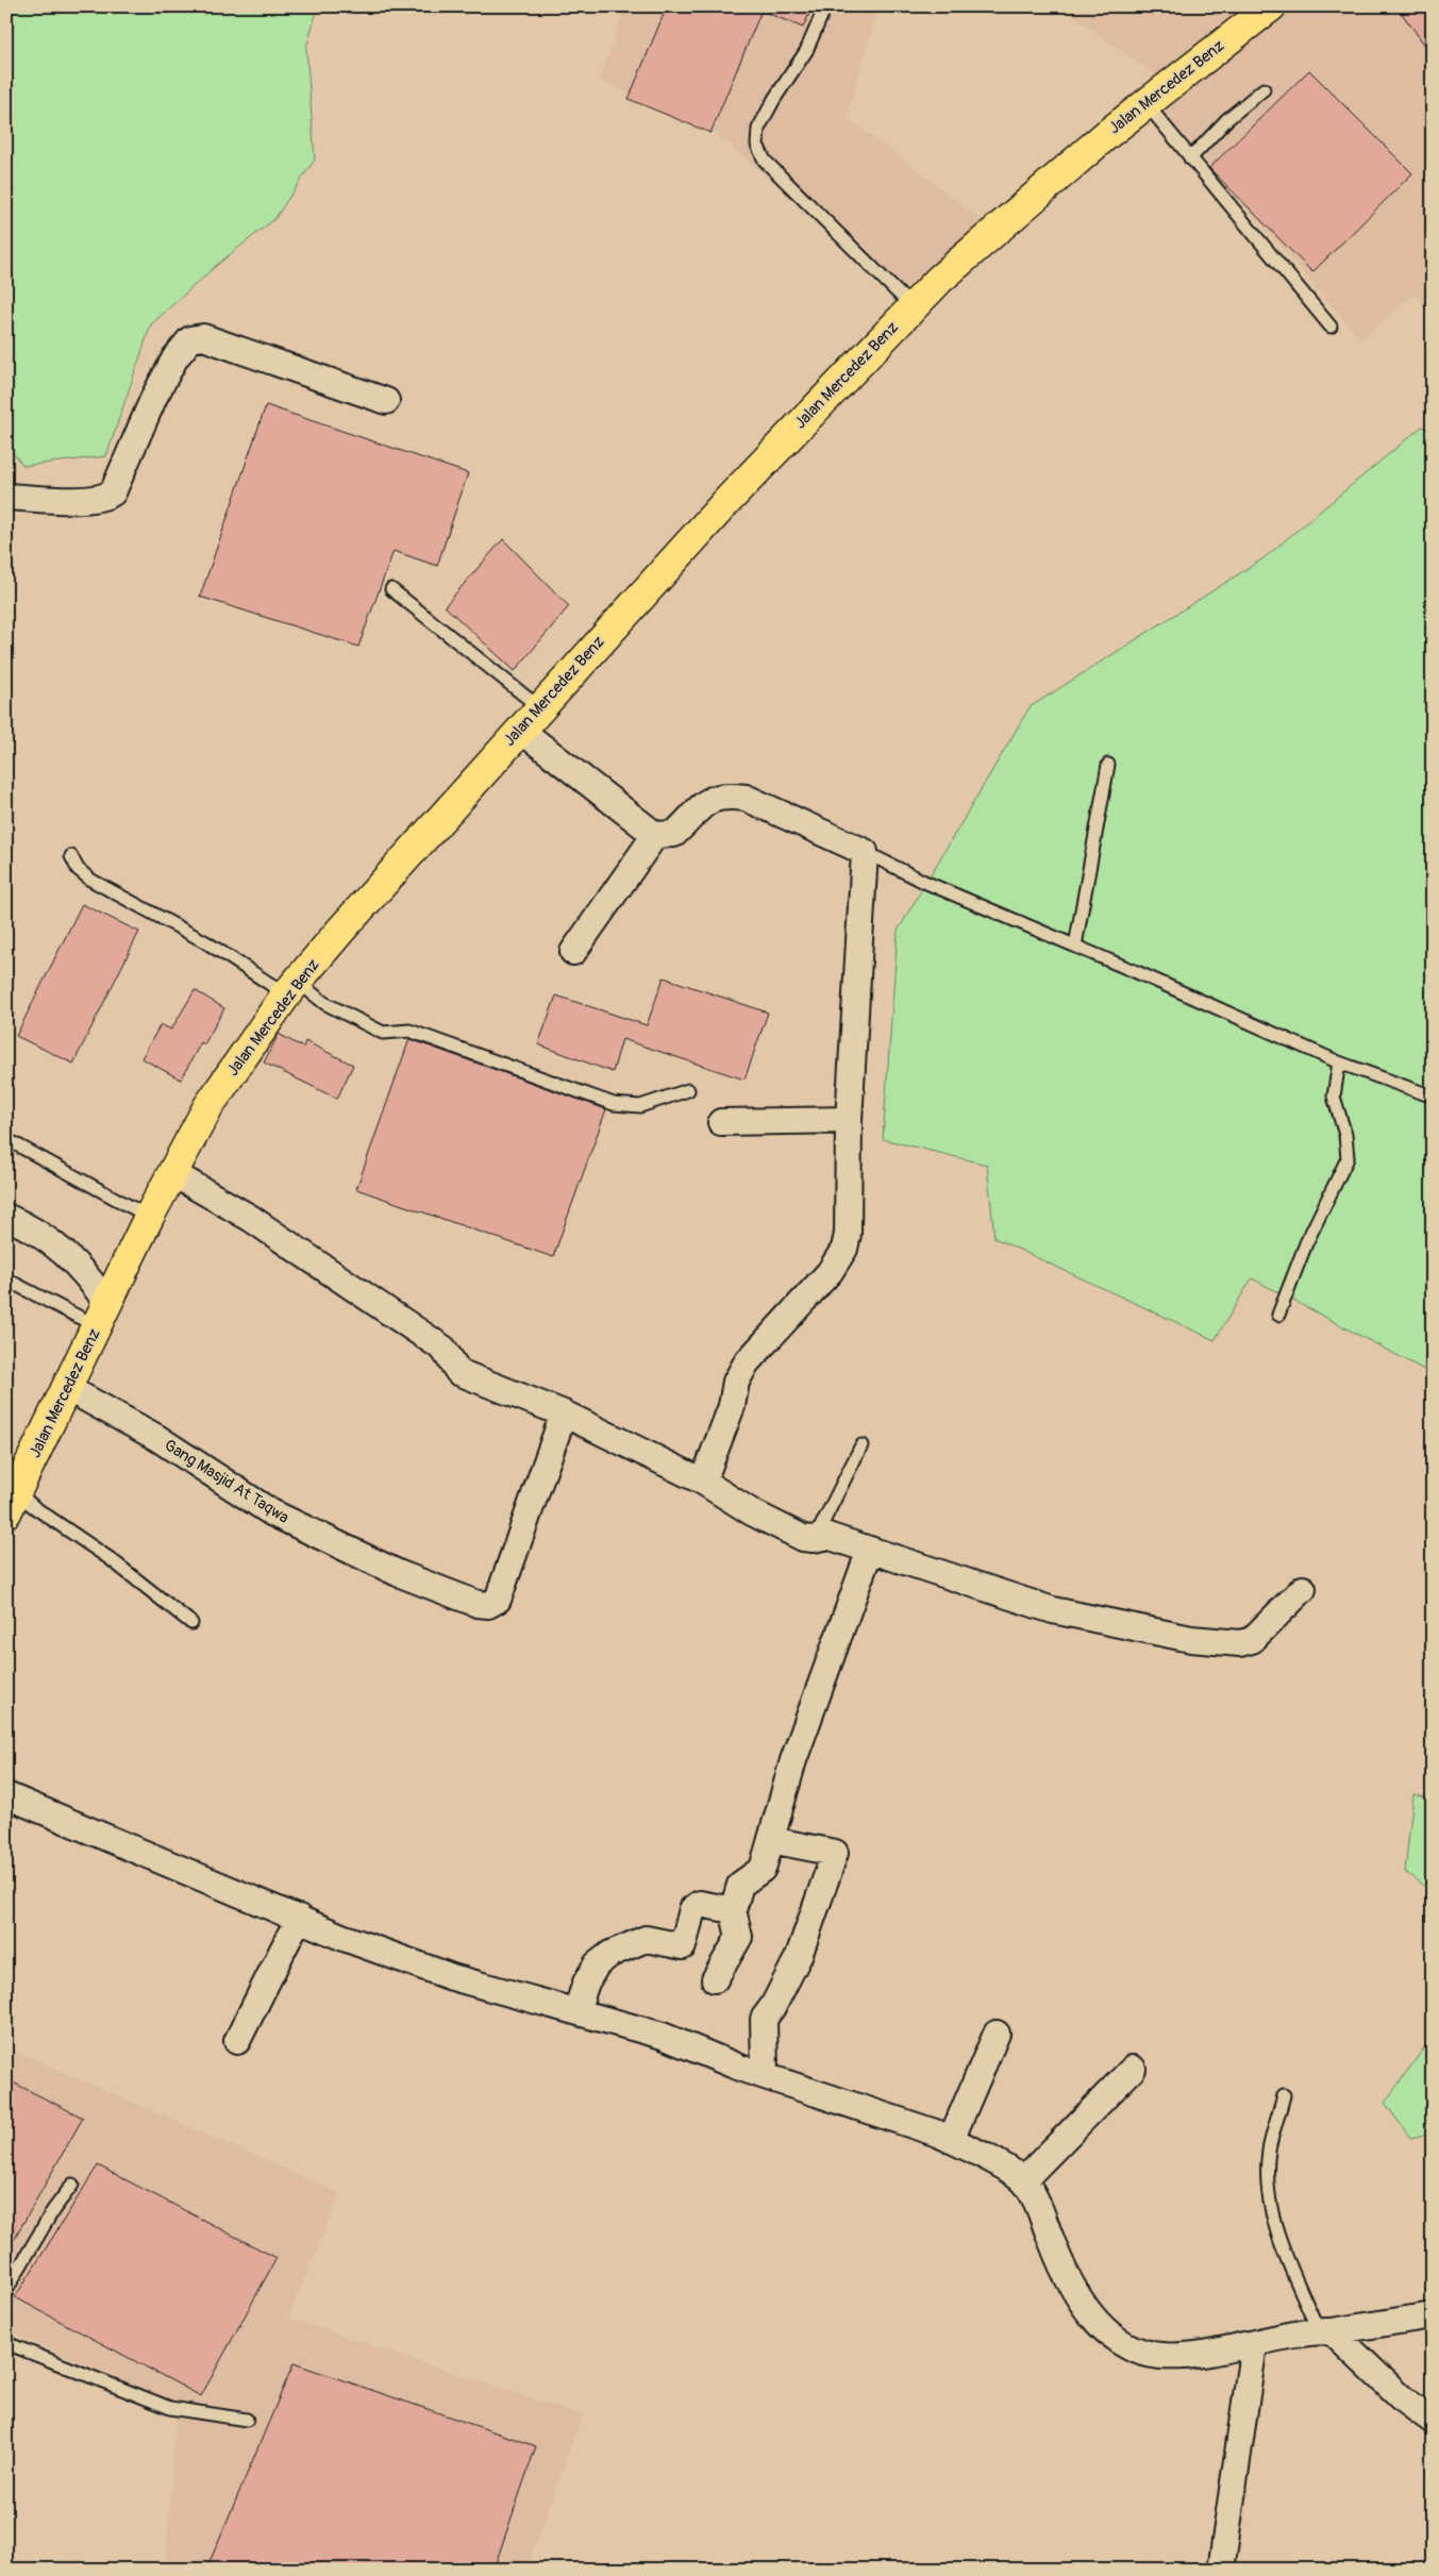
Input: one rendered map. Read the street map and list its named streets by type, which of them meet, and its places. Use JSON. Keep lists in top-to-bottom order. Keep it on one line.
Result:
{"streets":{"main road":["Jalan Mercedez Benz"],"street":["Gang Masjid At Taqwa"]},"crossings":[["Jalan Mercedez Benz","Gang Masjid At Taqwa"]]}
